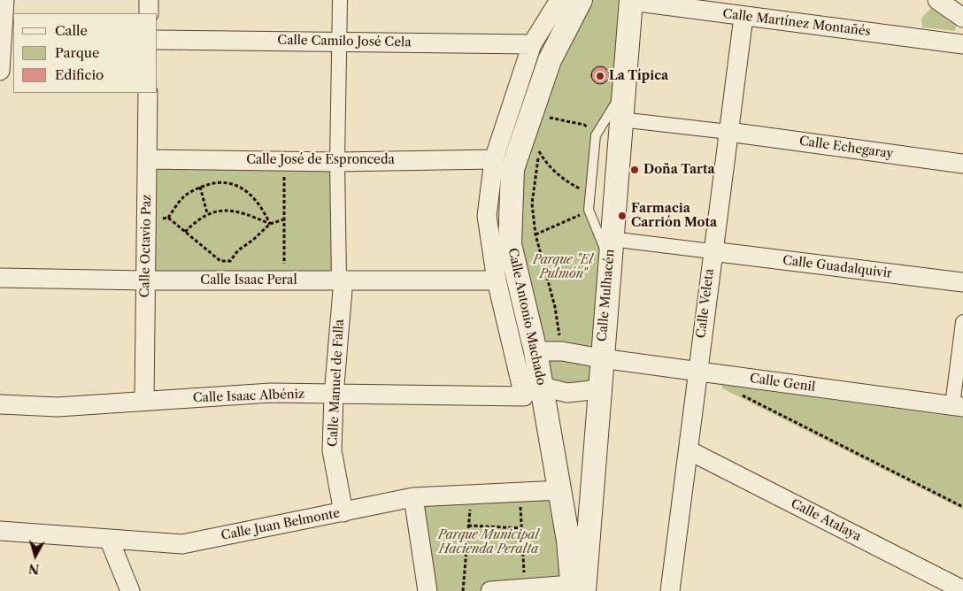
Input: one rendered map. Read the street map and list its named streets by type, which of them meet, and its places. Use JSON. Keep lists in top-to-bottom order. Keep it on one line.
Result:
{"streets":{"street":["Calle Martínez Montañés","Calle Camilo José Cela","Calle Echegaray","Calle José de Espronceda","Calle Octavio Paz","Calle Guadalquivir","Calle Isaac Peral","Calle Mulhacén","Calle Veleta","Calle Antonio Machado","Calle Manuel de Falla","Calle Genil","Calle Isaac Albéniz","Calle Atalaya","Calle Juan Belmonte"]},"crossings":[["Calle Martínez Montañés","Calle Mulhacén"],["Calle Martínez Montañés","Calle Veleta"],["Calle Camilo José Cela","Calle Antonio Machado"],["Calle Echegaray","Calle Veleta"],["Calle José de Espronceda","Calle Octavio Paz"],["Calle José de Espronceda","Calle Antonio Machado"],["Calle Octavio Paz","Calle Isaac Peral"],["Calle Octavio Paz","Calle Isaac Albéniz"],["Calle Guadalquivir","Calle Veleta"],["Calle Isaac Peral","Calle Antonio Machado"],["Calle Isaac Peral","Calle Manuel de Falla"],["Calle Mulhacén","Calle Antonio Machado"],["Calle Mulhacén","Calle Genil"],["Calle Mulhacén","Calle Isaac Albéniz"],["Calle Veleta","Calle Genil"],["Calle Veleta","Calle Atalaya"],["Calle Antonio Machado","Calle Genil"],["Calle Antonio Machado","Calle Isaac Albéniz"],["Calle Antonio Machado","Calle Juan Belmonte"],["Calle Manuel de Falla","Calle Isaac Albéniz"],["Calle Manuel de Falla","Calle Juan Belmonte"]],"parks":["Parque \"El Pulmón\"","Parque Municipal Hacienda Peralta"],"places":["La Típica","Doña Tarta","Farmacia Carrión Mota"],"legend":["Calle","Parque","Edificio"],"north":"bottom"}
